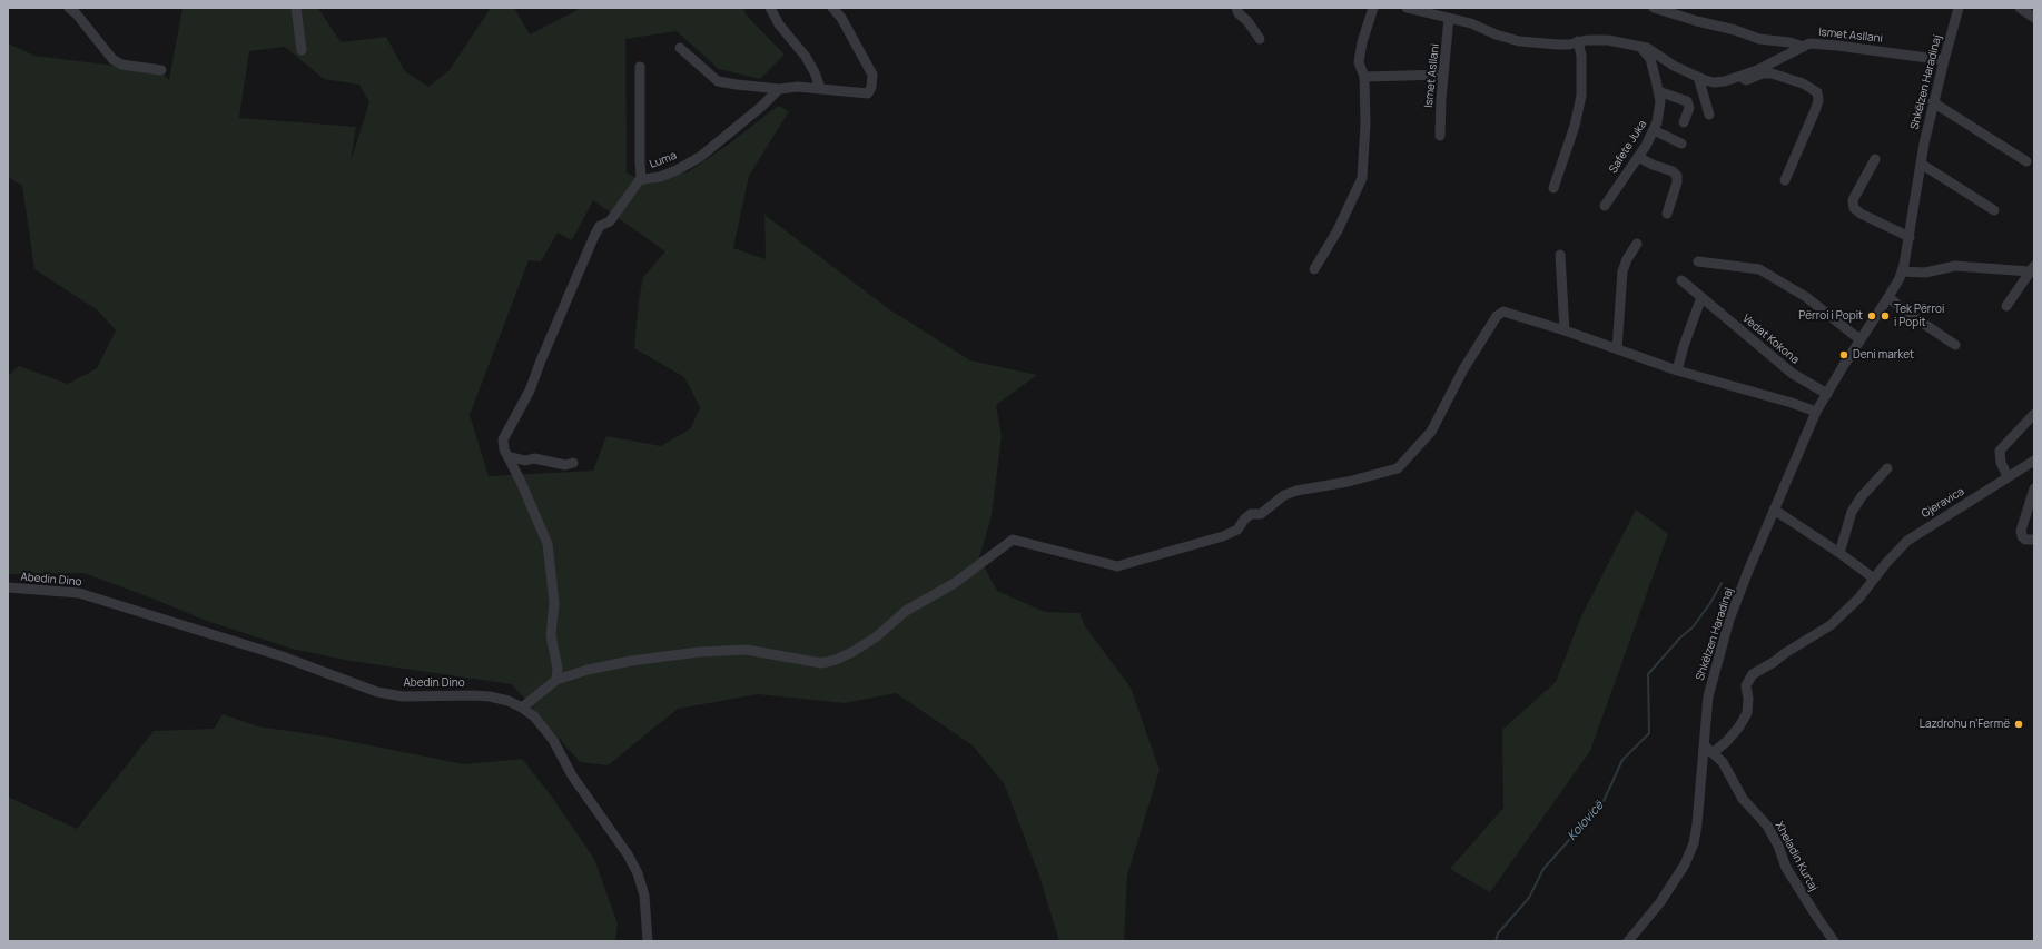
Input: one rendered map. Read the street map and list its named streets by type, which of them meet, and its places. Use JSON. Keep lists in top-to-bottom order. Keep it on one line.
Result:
{"streets":{"street":["Ismet Asllani","Shkëlzen Haradinaj","Safete Juka","Luma","Vedat Kokona","Gjeravica","Abedin Dino","Xheladin Kurtaj"]},"crossings":[["Ismet Asllani","Shkëlzen Haradinaj"],["Ismet Asllani","Safete Juka"],["Shkëlzen Haradinaj","Vedat Kokona"],["Shkëlzen Haradinaj","Xheladin Kurtaj"],["Gjeravica","Xheladin Kurtaj"]],"water":["Kolovicë"],"places":["Përroi i Popit","Tek Përroi i Popit","Deni market","Lazdrohu n’Fermë"]}
